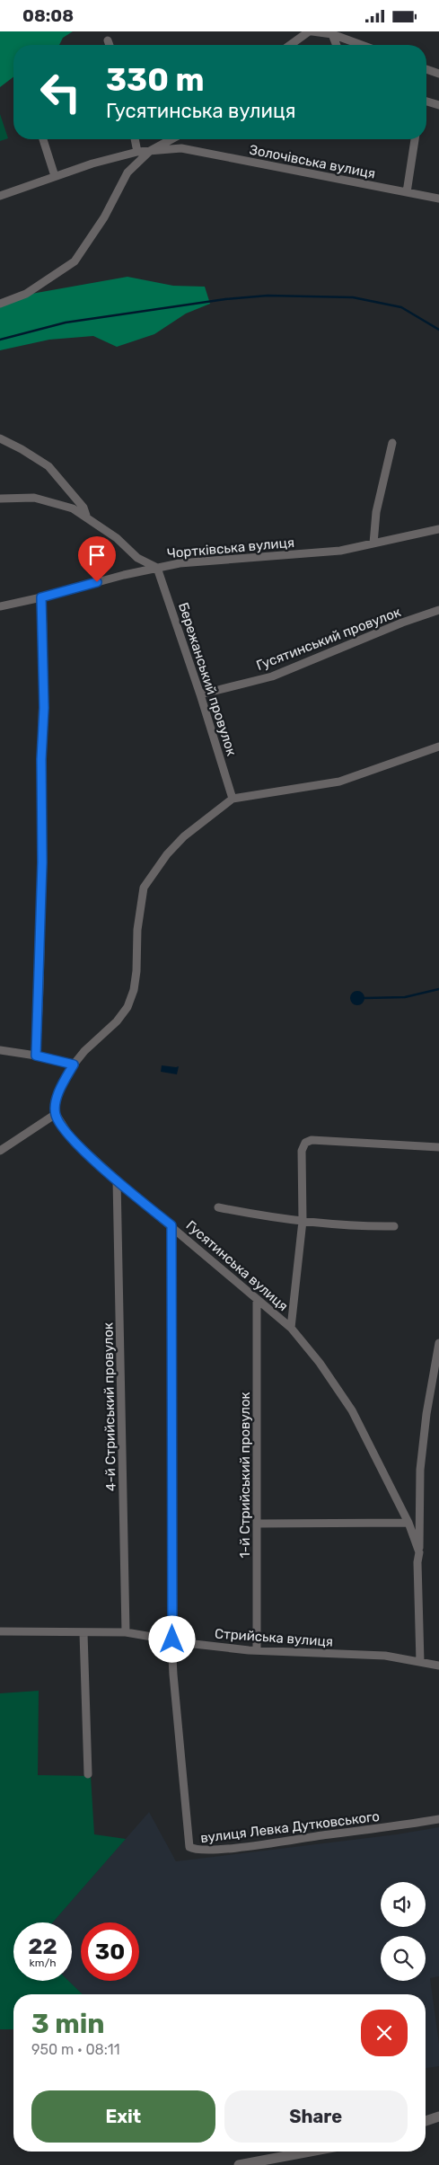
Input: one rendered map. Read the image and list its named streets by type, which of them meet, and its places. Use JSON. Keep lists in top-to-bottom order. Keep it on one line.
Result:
{"streets":{"street":["Золочівська вулиця","Чортківська вулиця","Гусятинський провулок","Бережанський провулок","Гусятинська вулиця","4-й Стрийський провулок","1-й Стрийський провулок","Стрийська вулиця","вулиця Левка Дутковського"]},"crossings":[["Чортківська вулиця","Бережанський провулок"],["Гусятинський провулок","Бережанський провулок"],["Гусятинська вулиця","4-й Стрийський провулок"],["Гусятинська вулиця","1-й Стрийський провулок"],["4-й Стрийський провулок","Стрийська вулиця"],["1-й Стрийський провулок","Стрийська вулиця"],["Стрийська вулиця","вулиця Левка Дутковського"]],"page":{"status":"08:08","turn":["330 m","Гусятинська вулиця"],"speed":"22 km/h","limit":"30","heading":["3 min","950 m · 08:11"],"buttons":["Exit","Share"]}}
